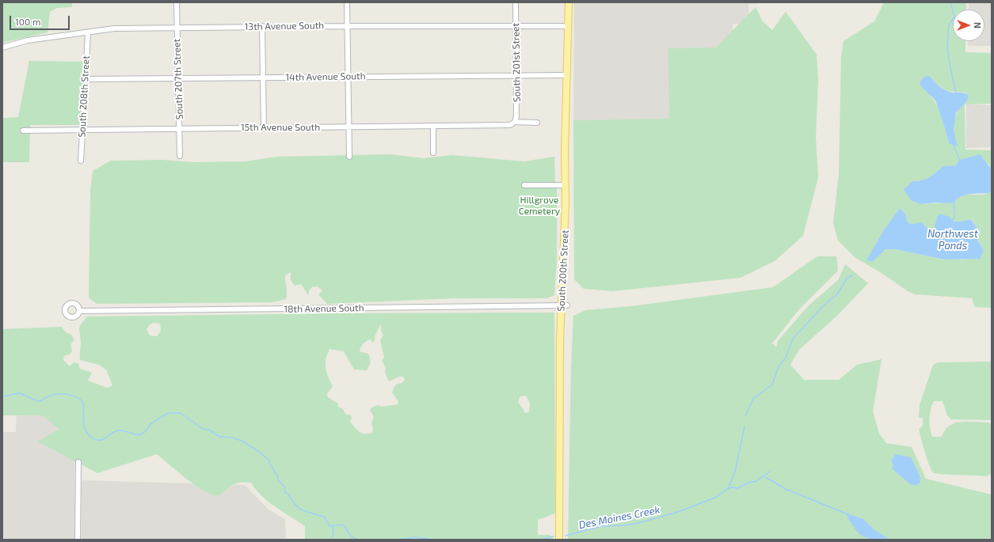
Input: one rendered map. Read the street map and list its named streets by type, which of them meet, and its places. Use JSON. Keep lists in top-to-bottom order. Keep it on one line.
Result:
{"streets":{"main road":["South 200th Street"],"street":["13th Avenue South","South 201st Street","14th Avenue South","South 207th Street","South 208th Street","15th Avenue South","18th Avenue South"]},"crossings":[["13th Avenue South","South 201st Street"],["13th Avenue South","South 207th Street"],["13th Avenue South","South 208th Street"],["13th Avenue South","South 200th Street"],["South 201st Street","14th Avenue South"],["South 201st Street","15th Avenue South"],["14th Avenue South","South 207th Street"],["14th Avenue South","South 208th Street"],["14th Avenue South","South 200th Street"],["South 207th Street","15th Avenue South"],["South 208th Street","15th Avenue South"],["South 200th Street","18th Avenue South"]],"water":["Northwest Ponds","Des Moines Creek"],"parks":["Hillgrove Cemetery"],"scale_bar":"100 m","north":"right"}
